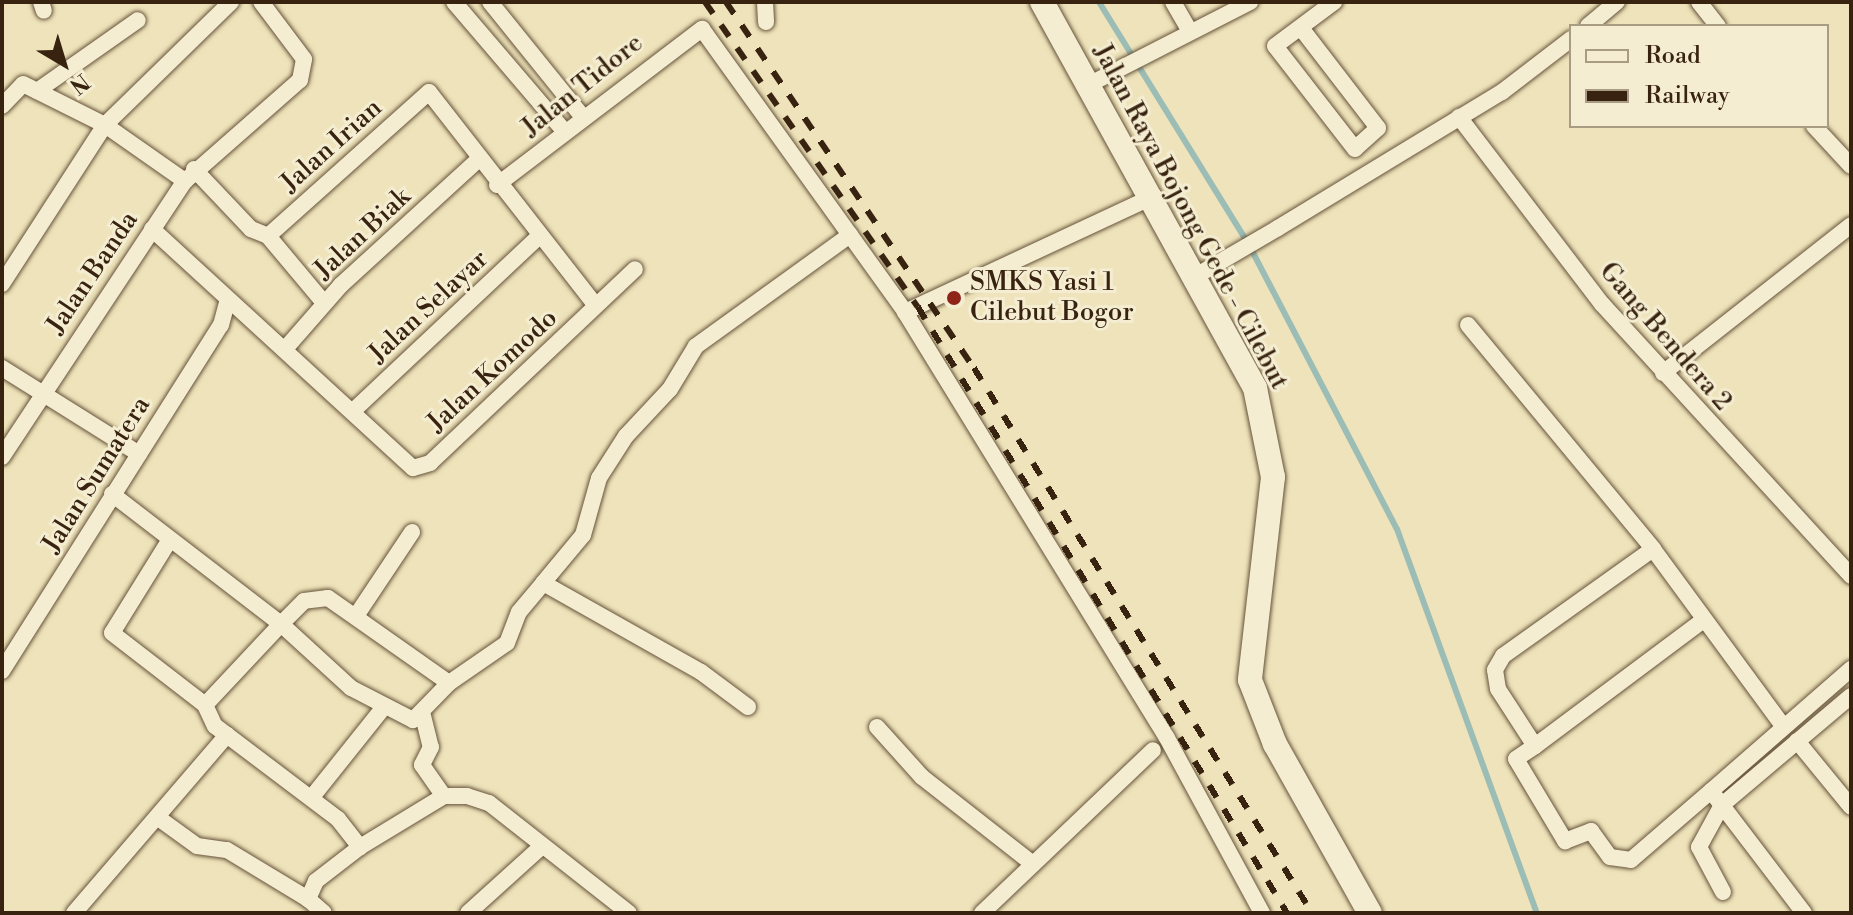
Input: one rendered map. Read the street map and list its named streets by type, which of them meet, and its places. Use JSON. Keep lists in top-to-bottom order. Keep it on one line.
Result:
{"streets":{"main road":["Jalan Raya Bojong Gede - Cilebut"],"street":["Jalan Tidore","Jalan Irian","Jalan Biak","Jalan Banda","Jalan Selayar","Gang Bendera 2","Jalan Komodo","Jalan Sumatera"]},"crossings":[["Jalan Irian","Jalan Biak"],["Jalan Selayar","Jalan Komodo"]],"places":["SMKS Yasi 1 Cilebut Bogor"],"legend":["Road","Railway"],"north":"bottom right"}
